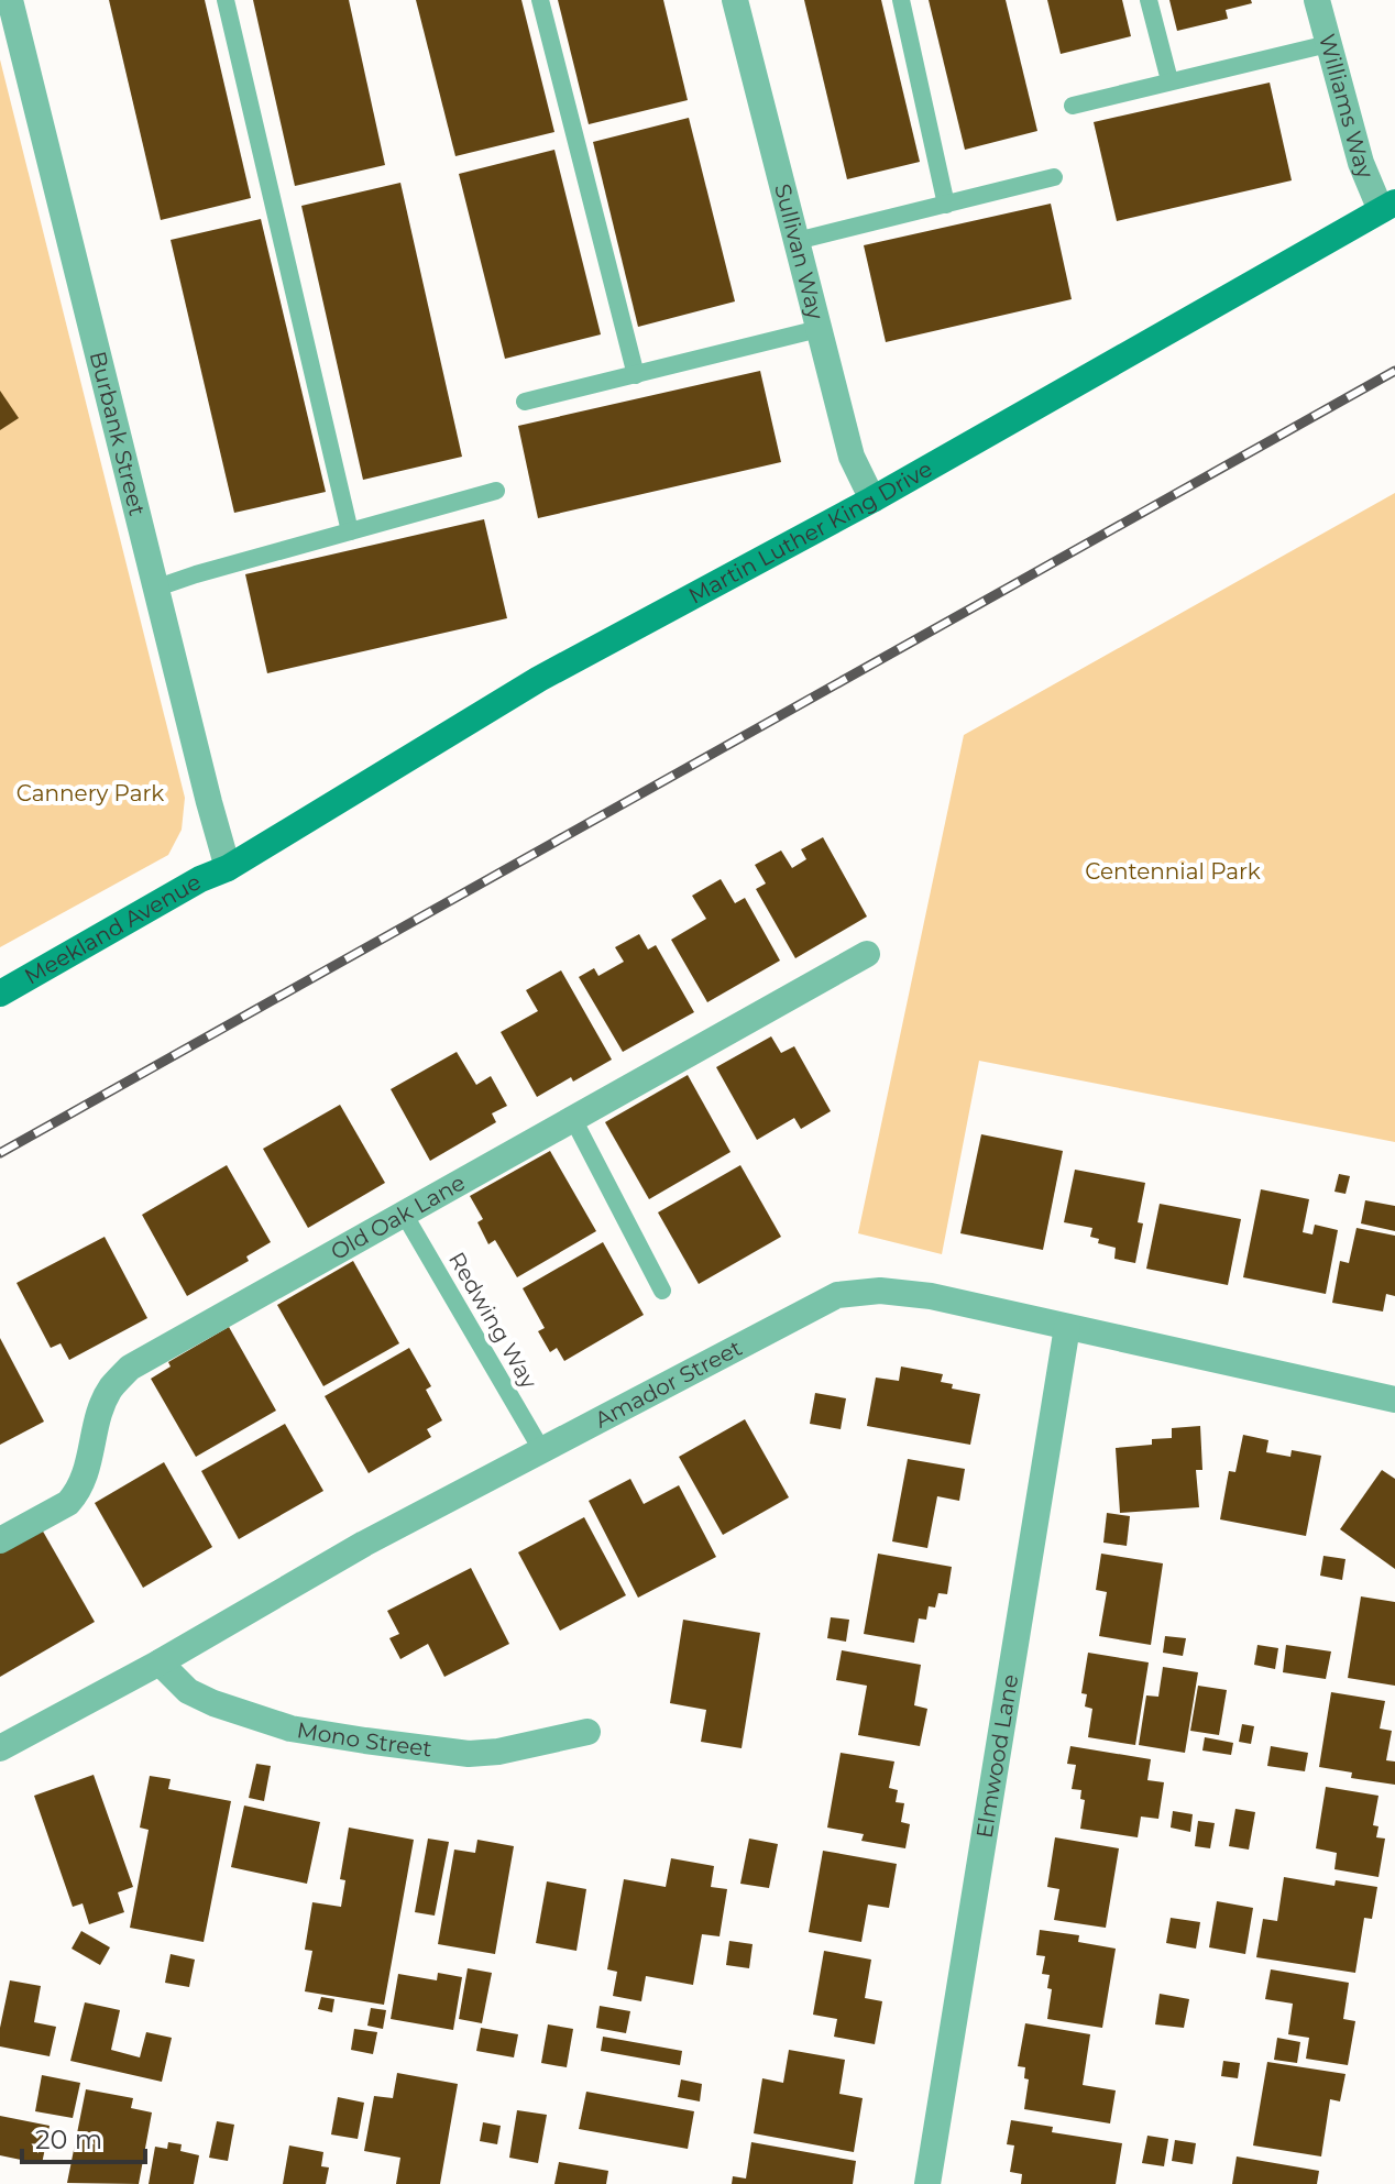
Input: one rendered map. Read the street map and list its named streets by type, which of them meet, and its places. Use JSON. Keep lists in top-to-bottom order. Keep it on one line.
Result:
{"streets":{"street":["Williams Way","Sullivan Way","Burbank Street","Martin Luther King Drive","Meekland Avenue","Old Oak Lane","Amador Street","Mono Street","Elmwood Lane"],"lane":["Redwing Way"]},"crossings":[["Williams Way","Martin Luther King Drive"],["Sullivan Way","Martin Luther King Drive"],["Burbank Street","Martin Luther King Drive"],["Burbank Street","Meekland Avenue"],["Martin Luther King Drive","Meekland Avenue"],["Old Oak Lane","Redwing Way"],["Redwing Way","Amador Street"],["Amador Street","Mono Street"],["Amador Street","Elmwood Lane"]],"parks":["Cannery Park","Centennial Park"],"scale_bar":"20 m"}
